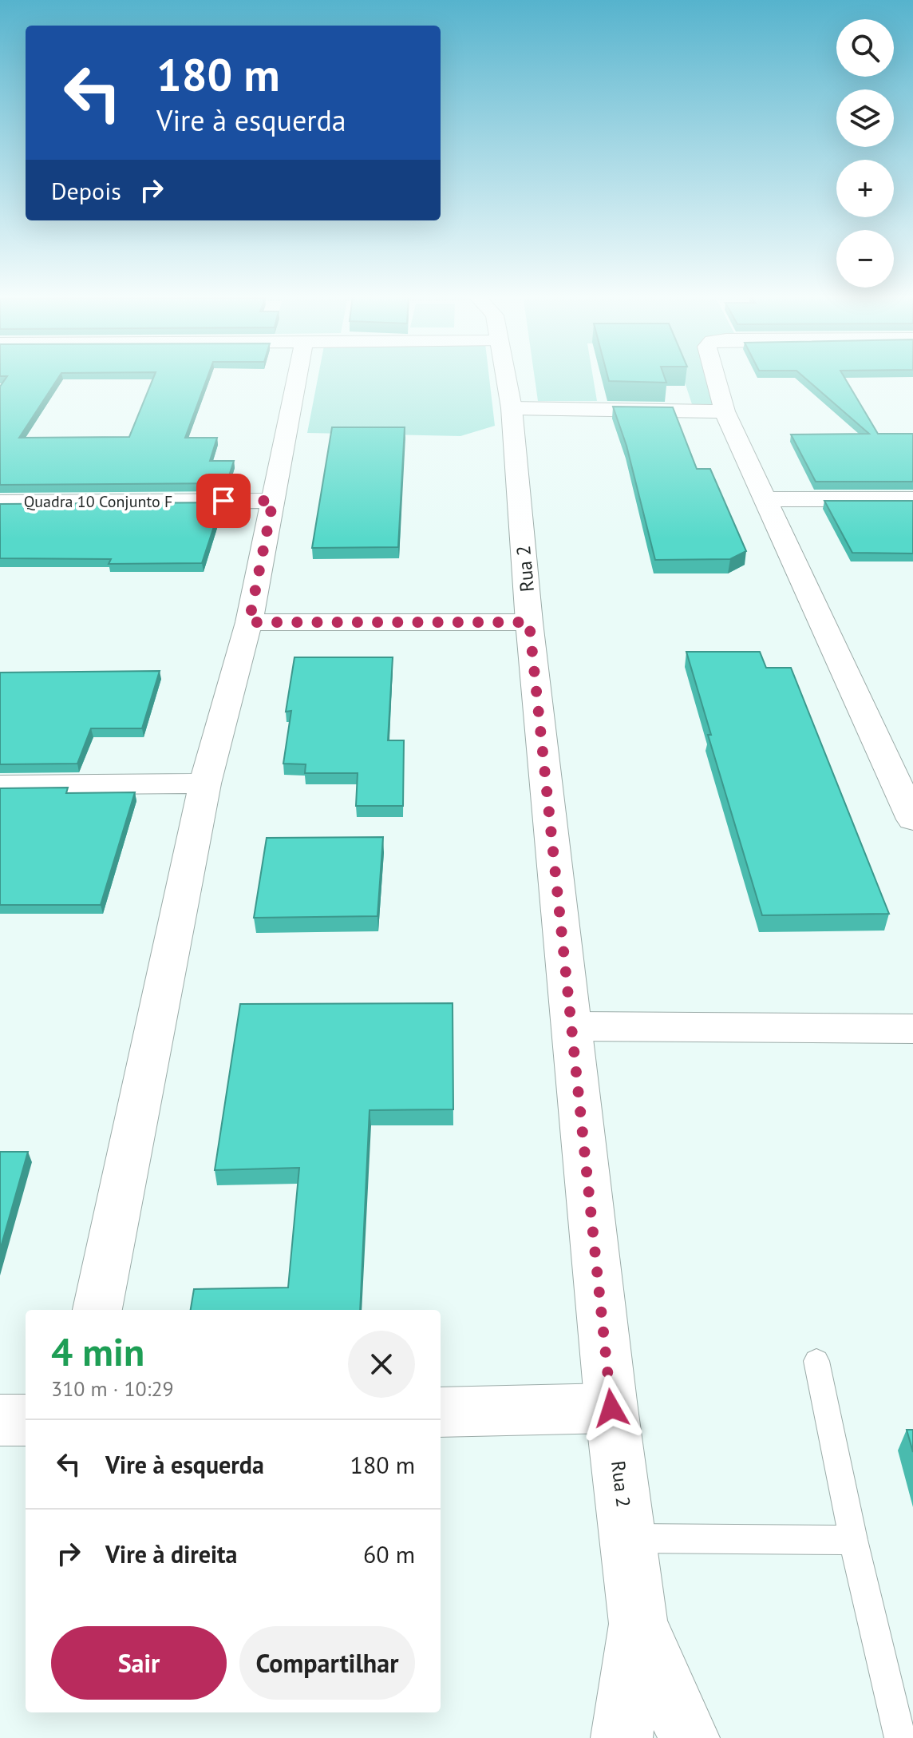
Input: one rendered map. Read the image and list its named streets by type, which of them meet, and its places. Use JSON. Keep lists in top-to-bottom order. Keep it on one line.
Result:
{"streets":{"street":["Quadra 10 Conjunto F","Rua 2"]},"page":{"map_buttons":["+","−"],"turn":["180 m","Vire à esquerda"],"then":"Depois","heading":["4 min","310 m · 10:29"],"list":[{"name":"Vire à esquerda","value":"180 m"},{"name":"Vire à direita","value":"60 m"}],"buttons":["Sair","Compartilhar"]}}
